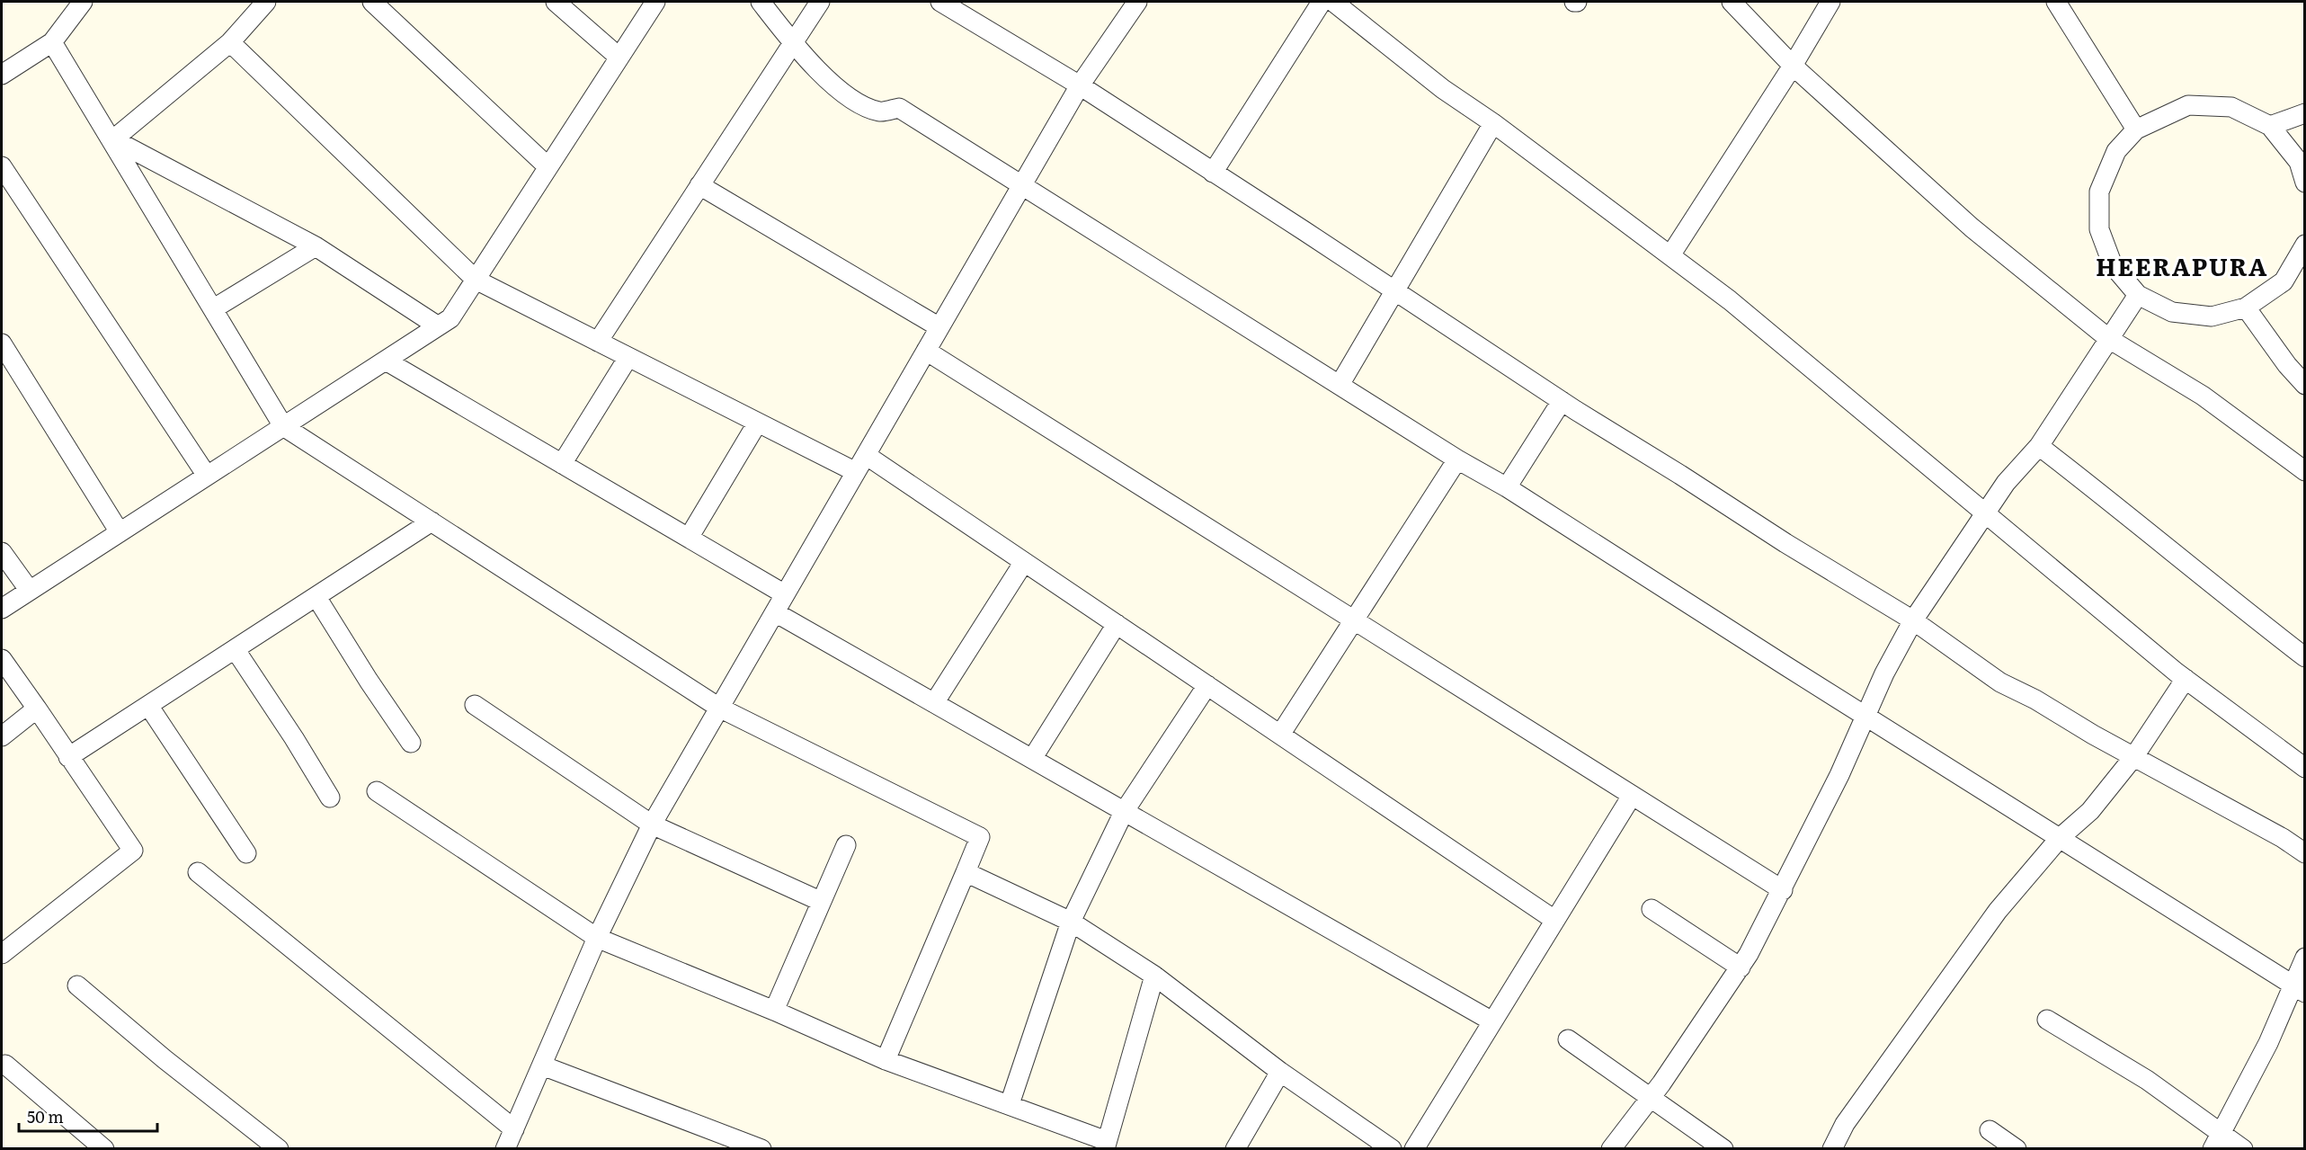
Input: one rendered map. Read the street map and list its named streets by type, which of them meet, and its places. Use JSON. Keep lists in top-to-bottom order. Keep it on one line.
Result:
{"districts":["HEERAPURA"],"scale_bar":"50 m"}
